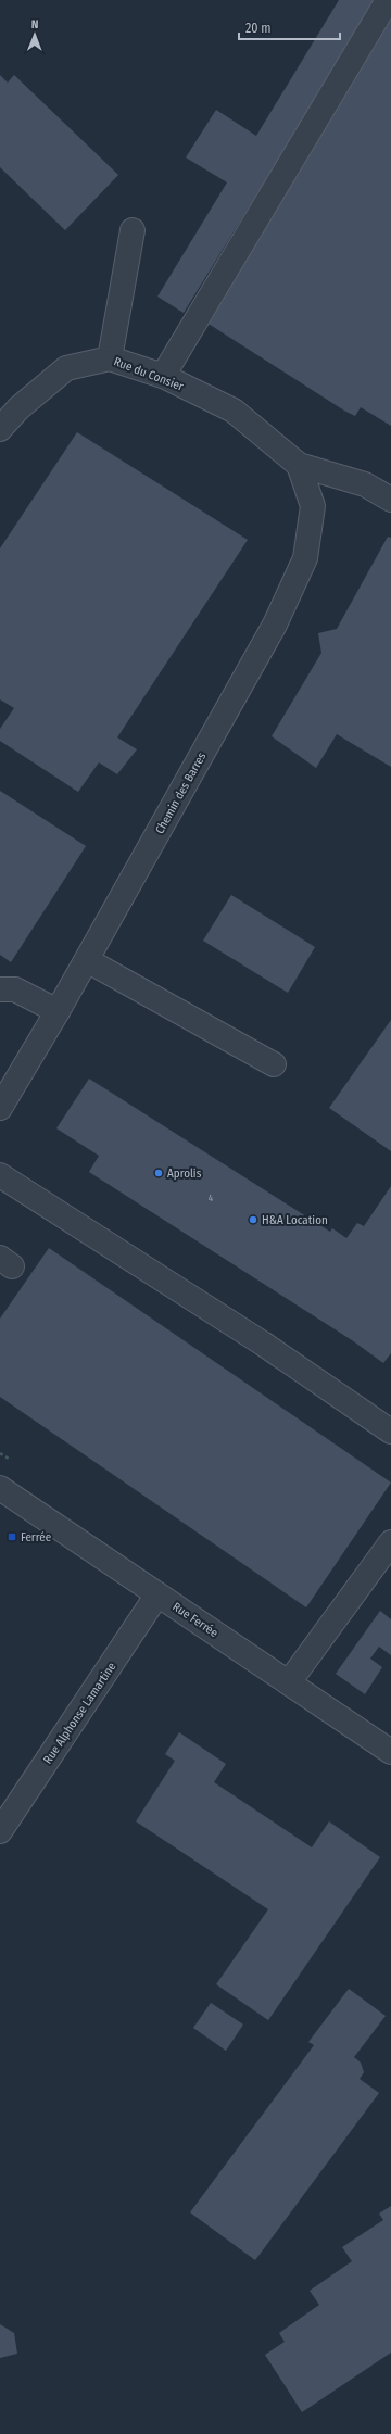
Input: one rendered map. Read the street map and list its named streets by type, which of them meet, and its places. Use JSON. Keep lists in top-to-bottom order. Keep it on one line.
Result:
{"streets":{"street":["Rue du Consier","Chemin des Barres","Rue Ferrée","Rue Alphonse Lamartine"]},"crossings":[["Rue du Consier","Chemin des Barres"],["Rue Ferrée","Rue Alphonse Lamartine"]],"places":{"other":["Aprolis","H&A Location"],"transit":["Ferrée"]},"house_numbers":["4"],"scale_bar":"20 m","north":"top"}
